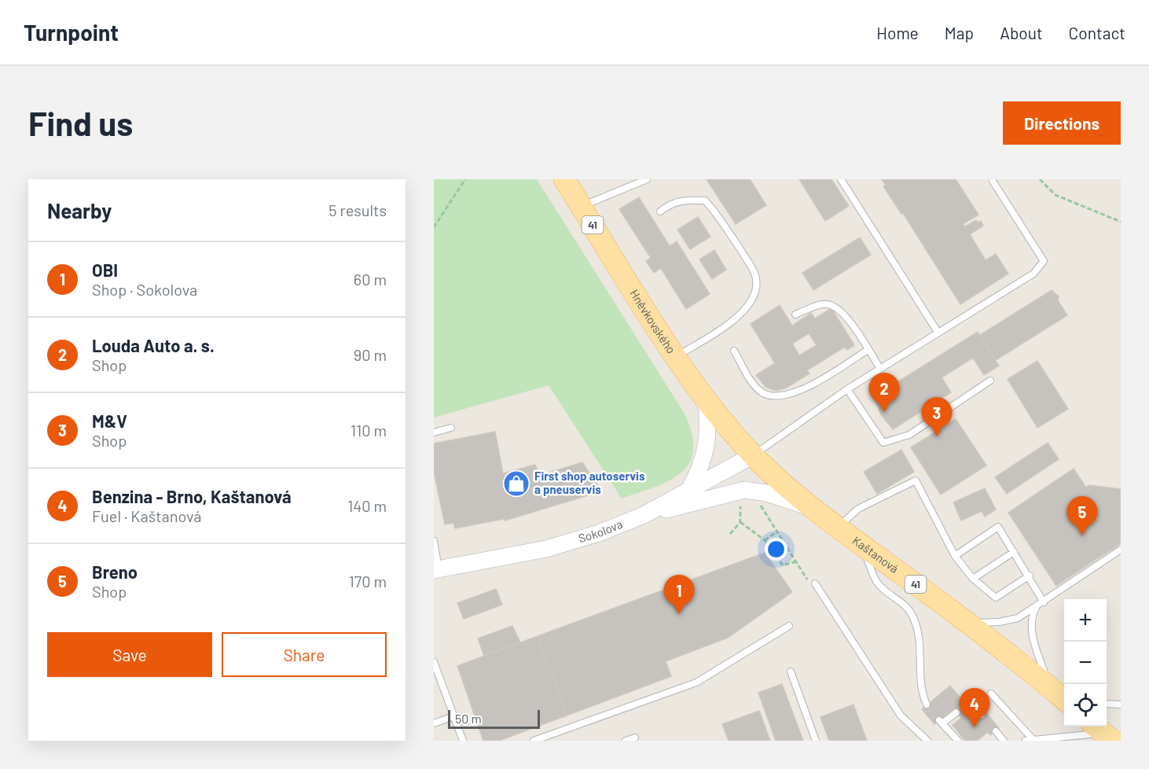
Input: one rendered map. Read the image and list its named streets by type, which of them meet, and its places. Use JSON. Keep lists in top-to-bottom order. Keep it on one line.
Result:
{"streets":{"main road":["41","Hněvkovského","Kaštanová"],"street":["Sokolova"]},"crossings":[["Hněvkovského","Sokolova"],["Hněvkovského","Kaštanová"],["Sokolova","Kaštanová"]],"places":{"shop":["First shop autoservis a pneuservis"]},"scale_bar":"50 m","page":{"header":"Turnpoint","nav":["Home","Map","About","Contact"],"buttons":["Directions",["Save","Share"]],"title":"Find us","heading":["Nearby","5 results"],"list":[{"mark":"1","name":"OBI","note":"Shop · Sokolova","value":"60 m"},{"mark":"2","name":"Louda Auto a. s.","note":"Shop","value":"90 m"},{"mark":"3","name":"M&V","note":"Shop","value":"110 m"},{"mark":"4","name":"Benzina - Brno, Kaštanová","note":"Fuel · Kaštanová","value":"140 m"},{"mark":"5","name":"Breno","note":"Shop","value":"170 m"}],"pins":["2","3","5","1","4"],"map_buttons":["+","−"],"scale":"50 m"}}
